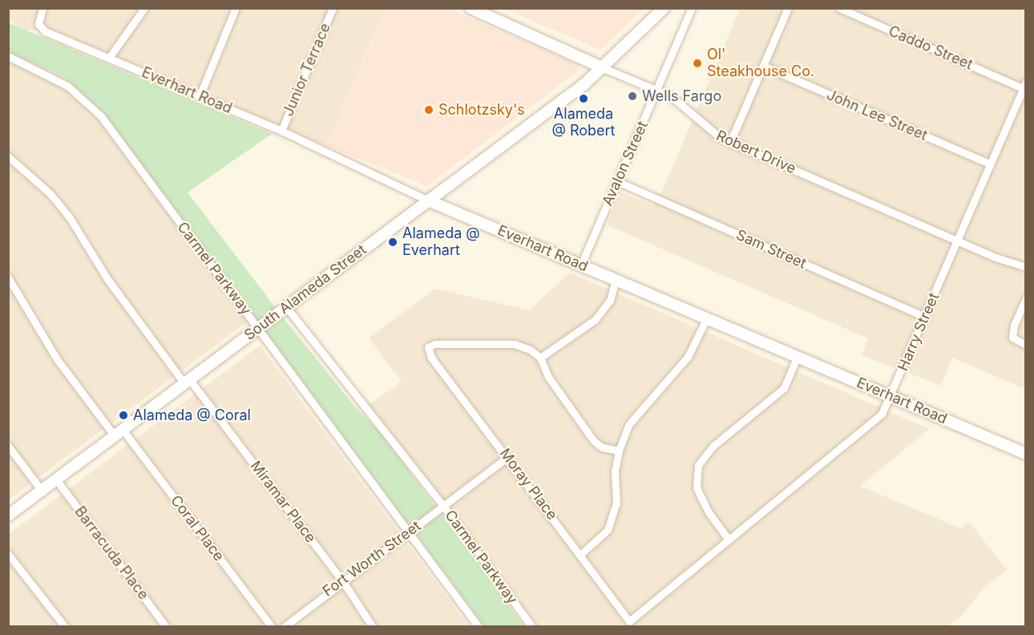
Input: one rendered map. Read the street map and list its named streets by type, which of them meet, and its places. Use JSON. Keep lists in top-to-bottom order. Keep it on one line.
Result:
{"streets":{"main road":["Everhart Road","Robert Drive","South Alameda Street"],"street":["Caddo Street","Junior Terrace","John Lee Street","Avalon Street","Sam Street","Carmel Parkway","Harry Street","Moray Place","Miramar Place","Coral Place","Barracuda Place","Fort Worth Street"]},"crossings":[["Caddo Street","Harry Street"],["Junior Terrace","Everhart Road"],["Everhart Road","Avalon Street"],["Everhart Road","South Alameda Street"],["Everhart Road","Harry Street"],["John Lee Street","Harry Street"],["Robert Drive","Avalon Street"],["Robert Drive","South Alameda Street"],["Robert Drive","Harry Street"],["Avalon Street","Sam Street"],["Sam Street","Harry Street"],["Carmel Parkway","South Alameda Street"],["Carmel Parkway","Fort Worth Street"],["South Alameda Street","Miramar Place"],["South Alameda Street","Coral Place"],["South Alameda Street","Barracuda Place"],["Harry Street","Moray Place"],["Moray Place","Fort Worth Street"],["Miramar Place","Fort Worth Street"]],"places":["Ol' Steakhouse Co.","Wells Fargo","Alameda @ Robert","Schlotzsky's","Alameda @ Everhart","Alameda @ Coral"]}
